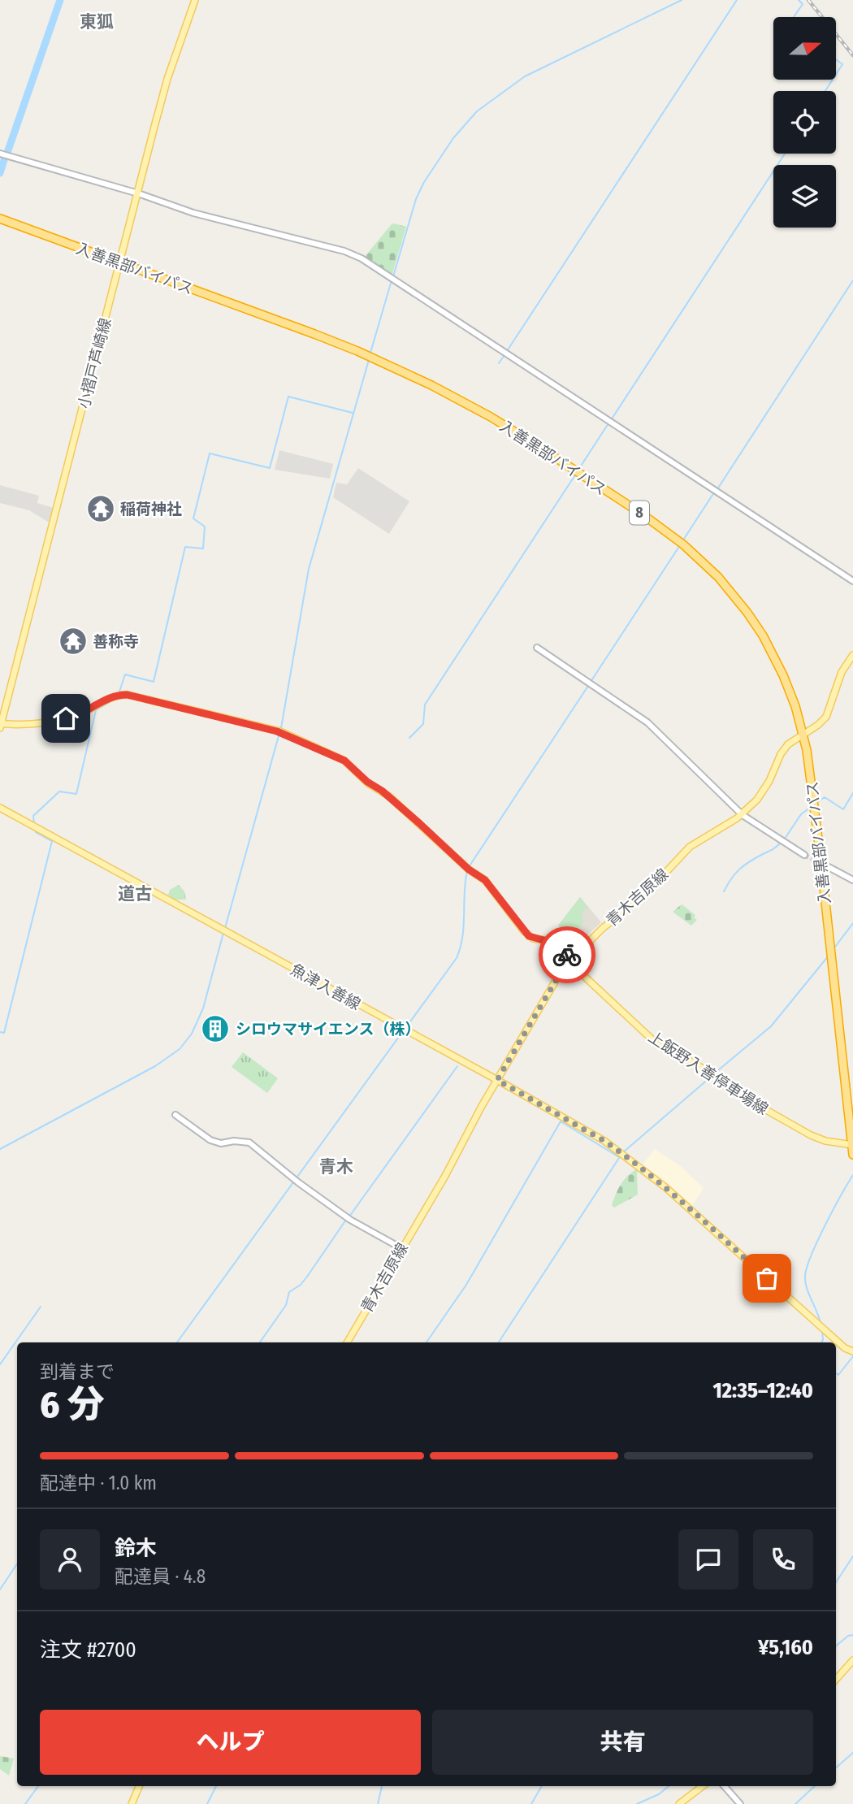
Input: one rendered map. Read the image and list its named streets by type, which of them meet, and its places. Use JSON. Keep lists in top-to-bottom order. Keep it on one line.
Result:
{"streets":{"highway":["入善黒部バイパス","8"],"main road":["小摺戸芦崎線","青木吉原線","魚津入善線","上飯野入善停車場線"]},"crossings":[["入善黒部バイパス","小摺戸芦崎線"],["入善黒部バイパス","青木吉原線"],["入善黒部バイパス","上飯野入善停車場線"],["小摺戸芦崎線","上飯野入善停車場線"],["青木吉原線","魚津入善線"],["青木吉原線","上飯野入善停車場線"]],"districts":["東狐","道古","青木"],"places":{"temple":["稲荷神社","善称寺"],"building":["シロウマサイエンス（株）"]},"north":"right","page":{"heading":["6 分","到着まで","12:35–12:40"],"panel":["鈴木","配達員 · 4.8","注文 #2700","¥5,160"],"bar":"配達中 · 1.0 km","buttons":["ヘルプ","共有"]}}
